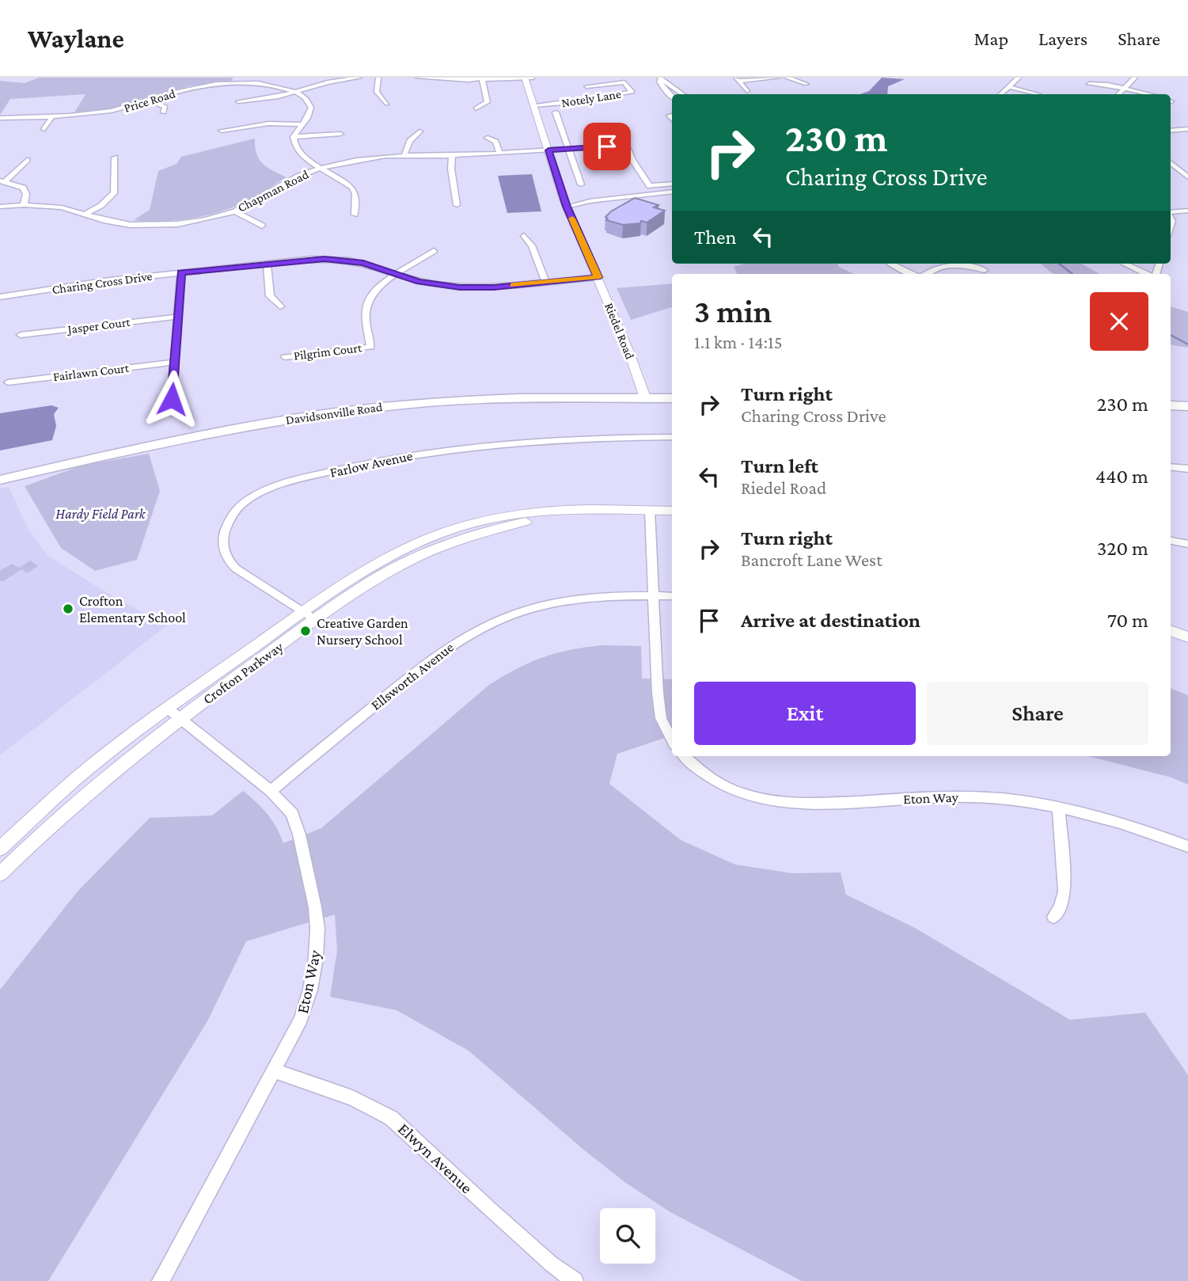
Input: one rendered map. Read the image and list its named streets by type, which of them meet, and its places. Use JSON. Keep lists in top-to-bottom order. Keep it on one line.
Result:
{"streets":{"main road":["Davidsonville Road"],"street":["Notely Lane","Price Road","Chapman Road","Charing Cross Drive","Jasper Court","Riedel Road","Pilgrim Court","Fairlawn Court","Farlow Avenue","Crofton Parkway","Ellsworth Avenue","Eton Way","Elwyn Avenue"]},"crossings":[["Notely Lane","Riedel Road"],["Chapman Road","Riedel Road"],["Charing Cross Drive","Riedel Road"],["Charing Cross Drive","Pilgrim Court"],["Riedel Road","Davidsonville Road"],["Farlow Avenue","Crofton Parkway"],["Crofton Parkway","Eton Way"],["Ellsworth Avenue","Eton Way"],["Eton Way","Elwyn Avenue"]],"parks":["Hardy Field Park"],"places":["Crofton Elementary School","Creative Garden Nursery School"],"page":{"header":"Waylane","nav":["Map","Layers","Share"],"turn":["230 m","Charing Cross Drive"],"then":"Then","heading":["3 min","1.1 km · 14:15"],"list":[{"name":"Turn right","note":"Charing Cross Drive","value":"230 m"},{"name":"Turn left","note":"Riedel Road","value":"440 m"},{"name":"Turn right","note":"Bancroft Lane West","value":"320 m"},{"name":"Arrive at destination","value":"70 m"}],"buttons":["Exit","Share"]}}
